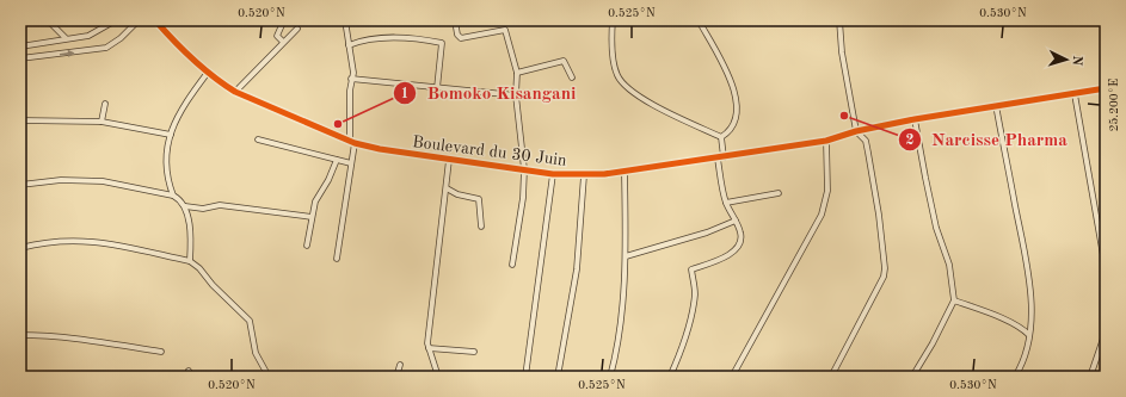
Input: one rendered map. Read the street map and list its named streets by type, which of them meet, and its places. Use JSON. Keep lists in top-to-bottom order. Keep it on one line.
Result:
{"streets":{"street":["Boulevard du 30 Juin"]},"places":["Narcisse Pharma","Bomoko Kisangani"],"north":"right","coordinates":["0.520°N","0.525°N","0.530°N","25.200°E"]}
